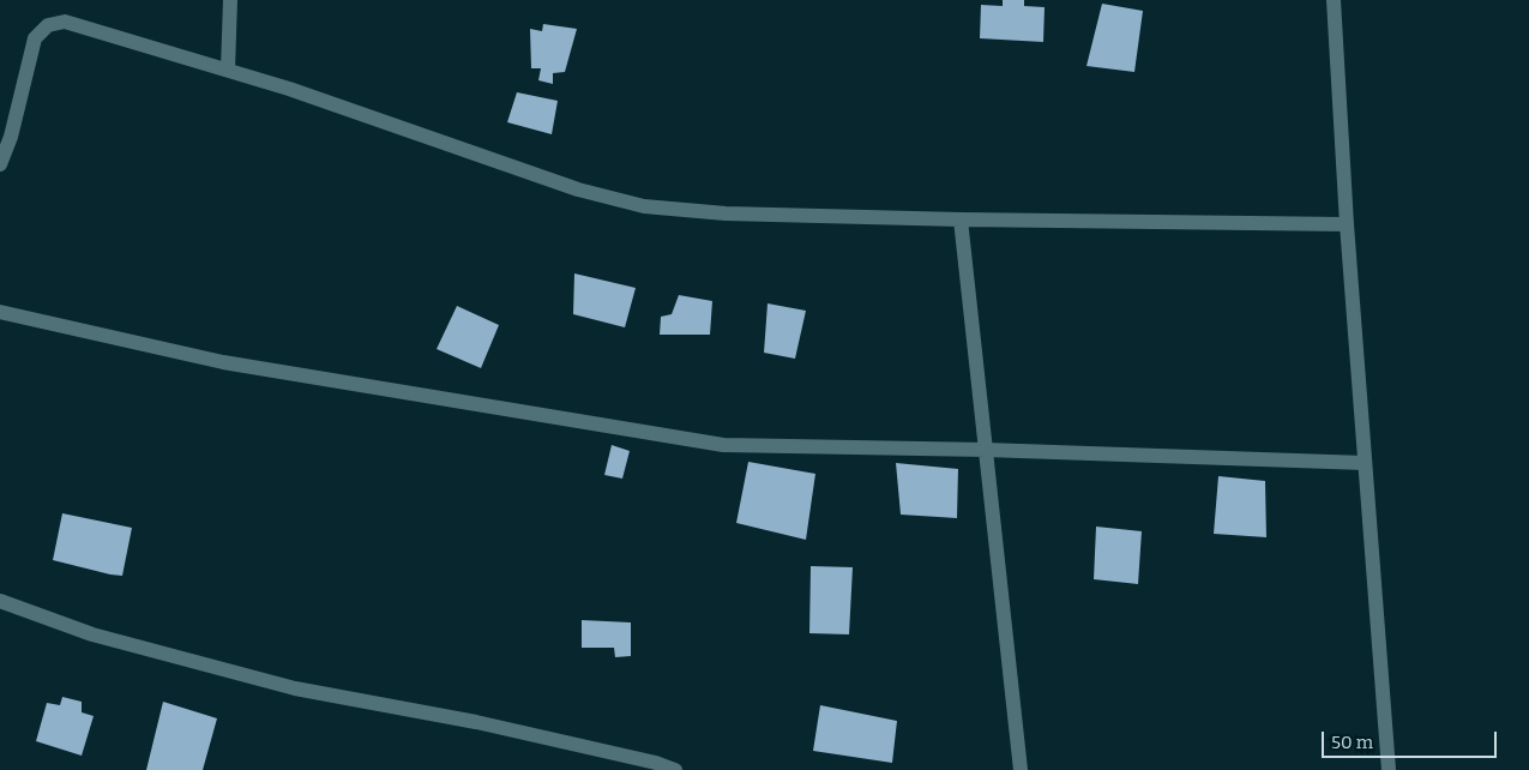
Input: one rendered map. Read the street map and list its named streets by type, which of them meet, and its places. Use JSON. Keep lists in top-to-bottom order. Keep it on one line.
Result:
{"scale_bar":"50 m"}
